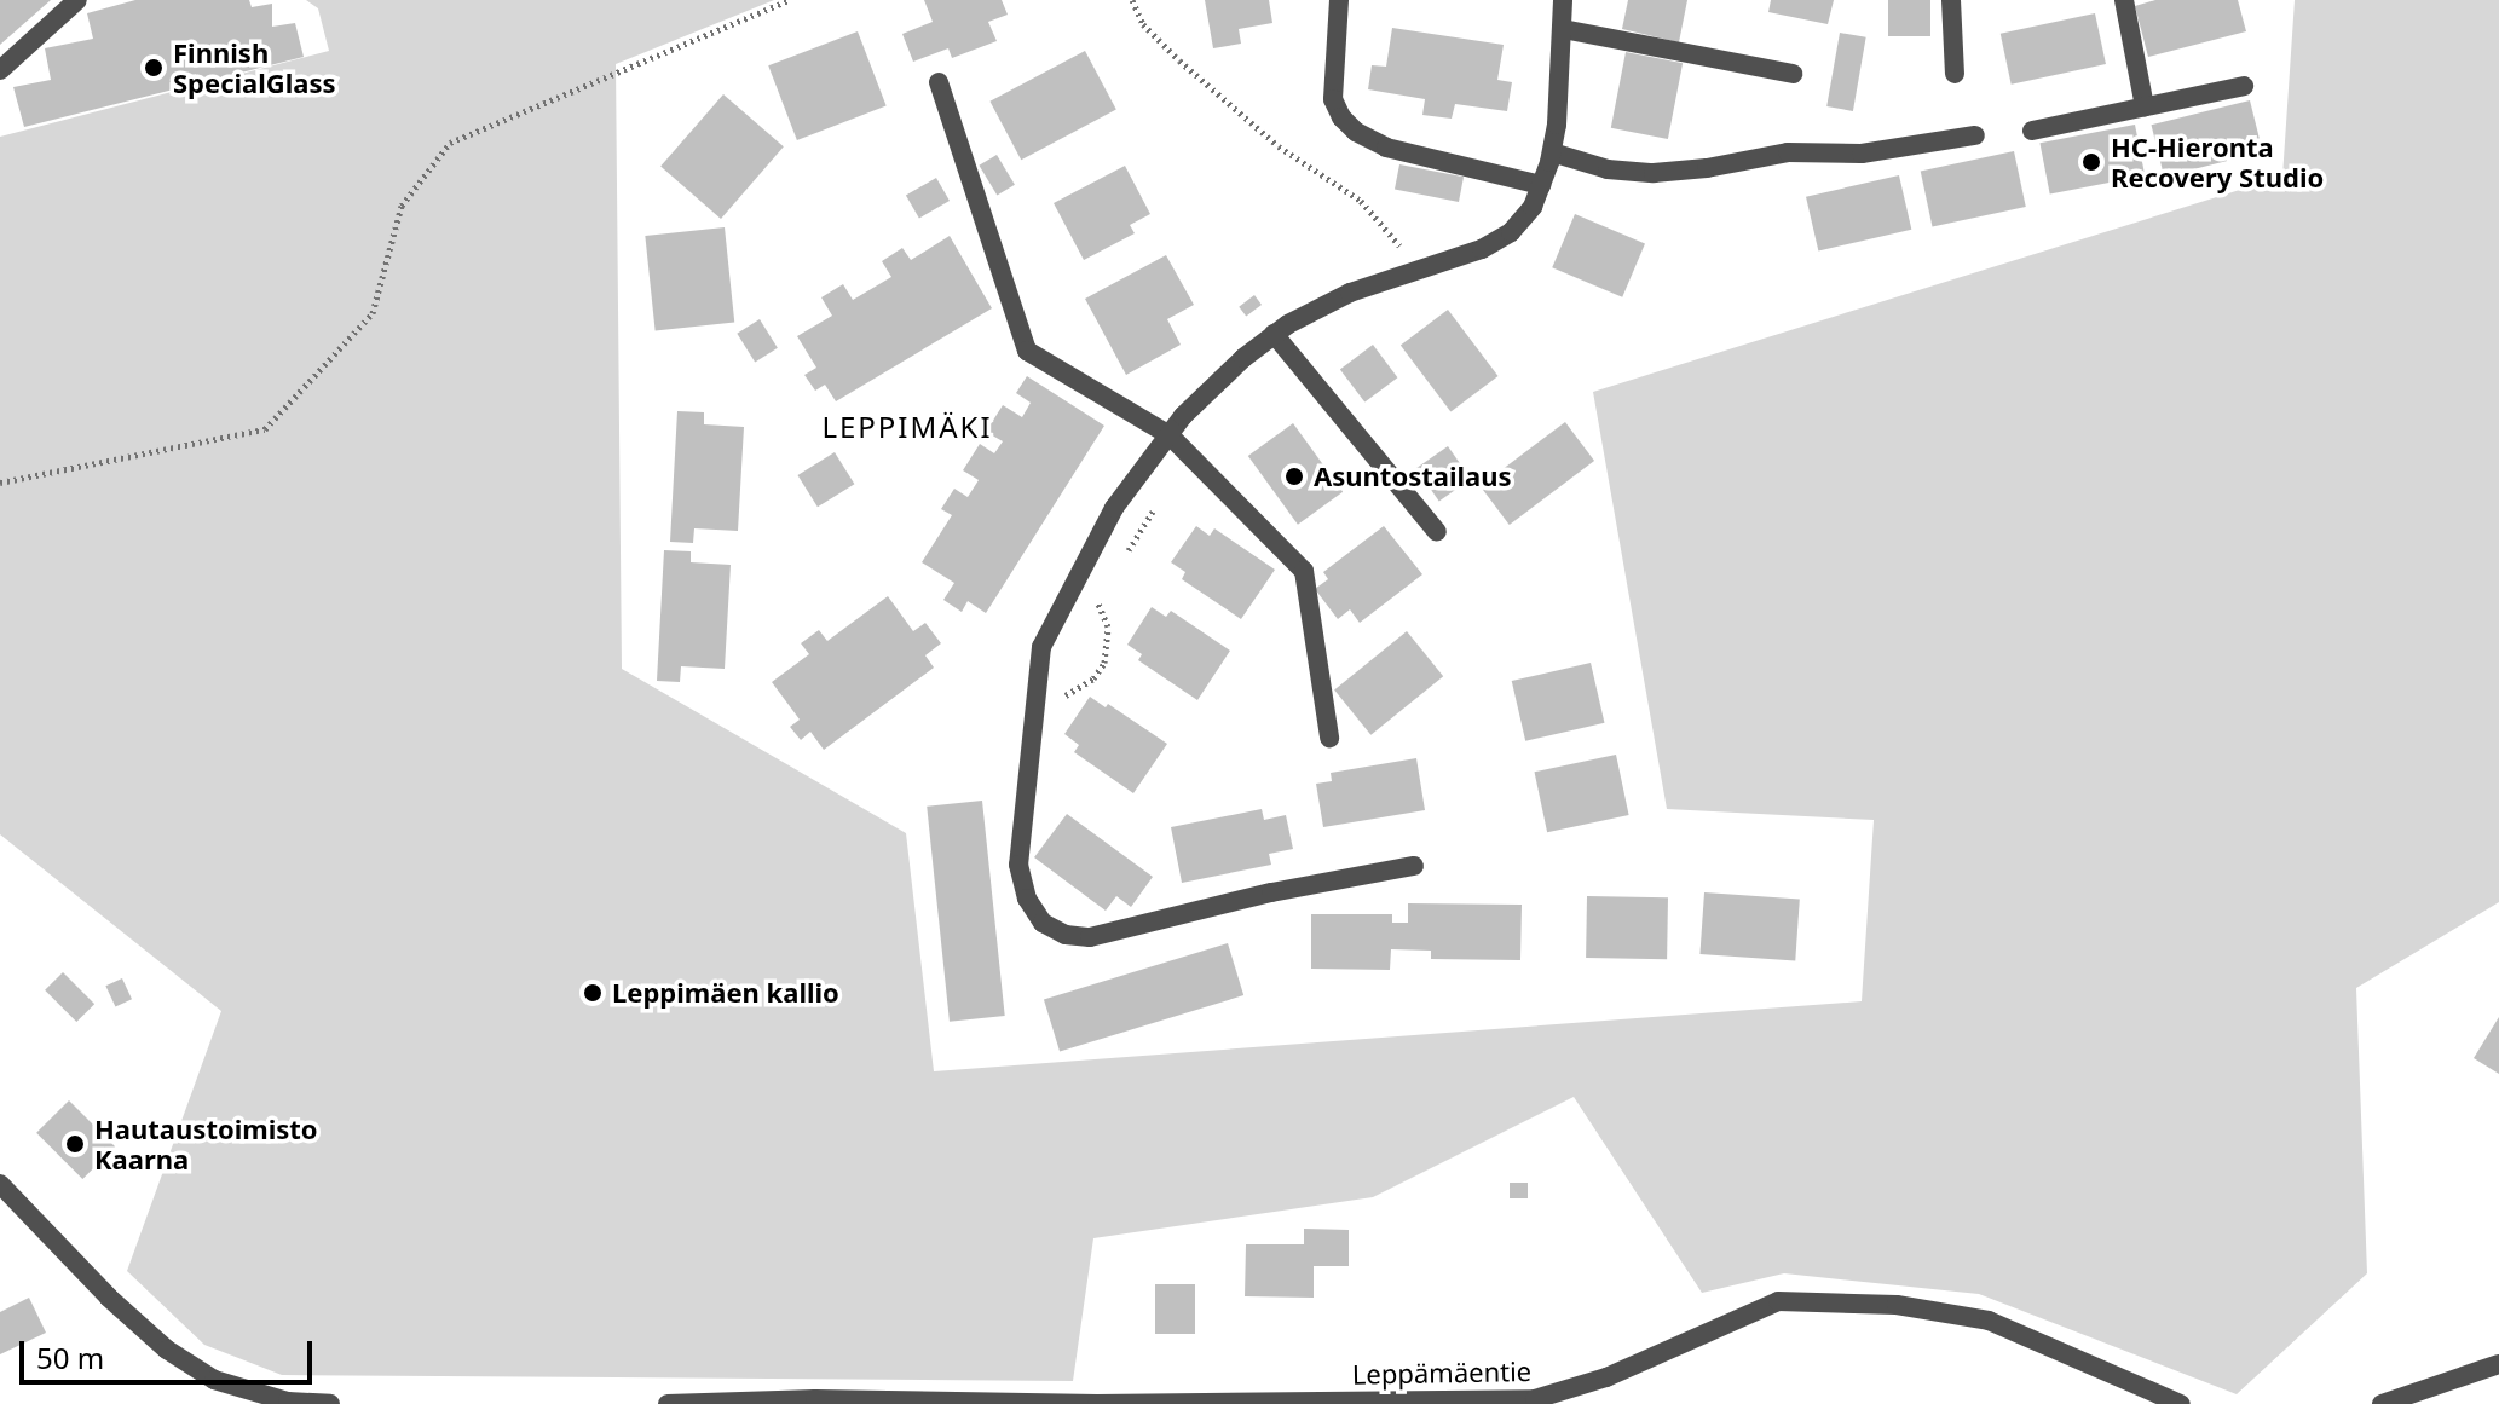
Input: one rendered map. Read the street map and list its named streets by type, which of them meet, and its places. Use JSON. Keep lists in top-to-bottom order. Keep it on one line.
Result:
{"streets":{"street":["Leppämäentie"]},"districts":["LEPPIMÄKI"],"places":["Finnish SpecialGlass","HC-Hieronta Recovery Studio","Asuntostailaus","Leppimäen kallio","Hautaustoimisto Kaarna"],"scale_bar":"50 m"}
